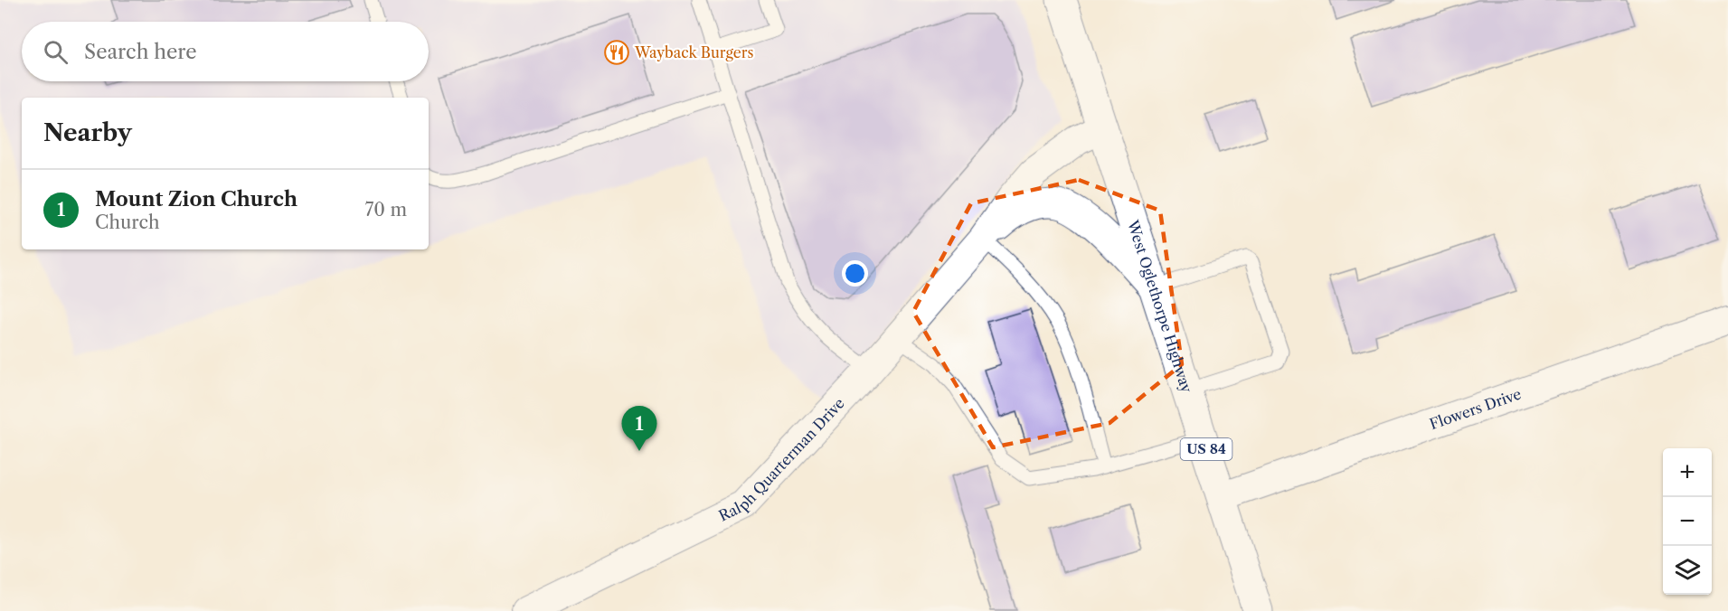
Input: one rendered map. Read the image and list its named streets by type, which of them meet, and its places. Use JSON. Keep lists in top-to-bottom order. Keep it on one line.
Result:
{"streets":{"highway":["West Oglethorpe Highway","US 84"],"street":["Flowers Drive","Ralph Quarterman Drive"]},"crossings":[["West Oglethorpe Highway","Flowers Drive"],["West Oglethorpe Highway","Ralph Quarterman Drive"]],"places":{"restaurant":["Wayback Burgers"]},"page":{"search":"Search here","heading":"Nearby","list":[{"mark":"1","name":"Mount Zion Church","note":"Church","value":"70 m"}],"pins":"1","map_buttons":["+","−"]}}
